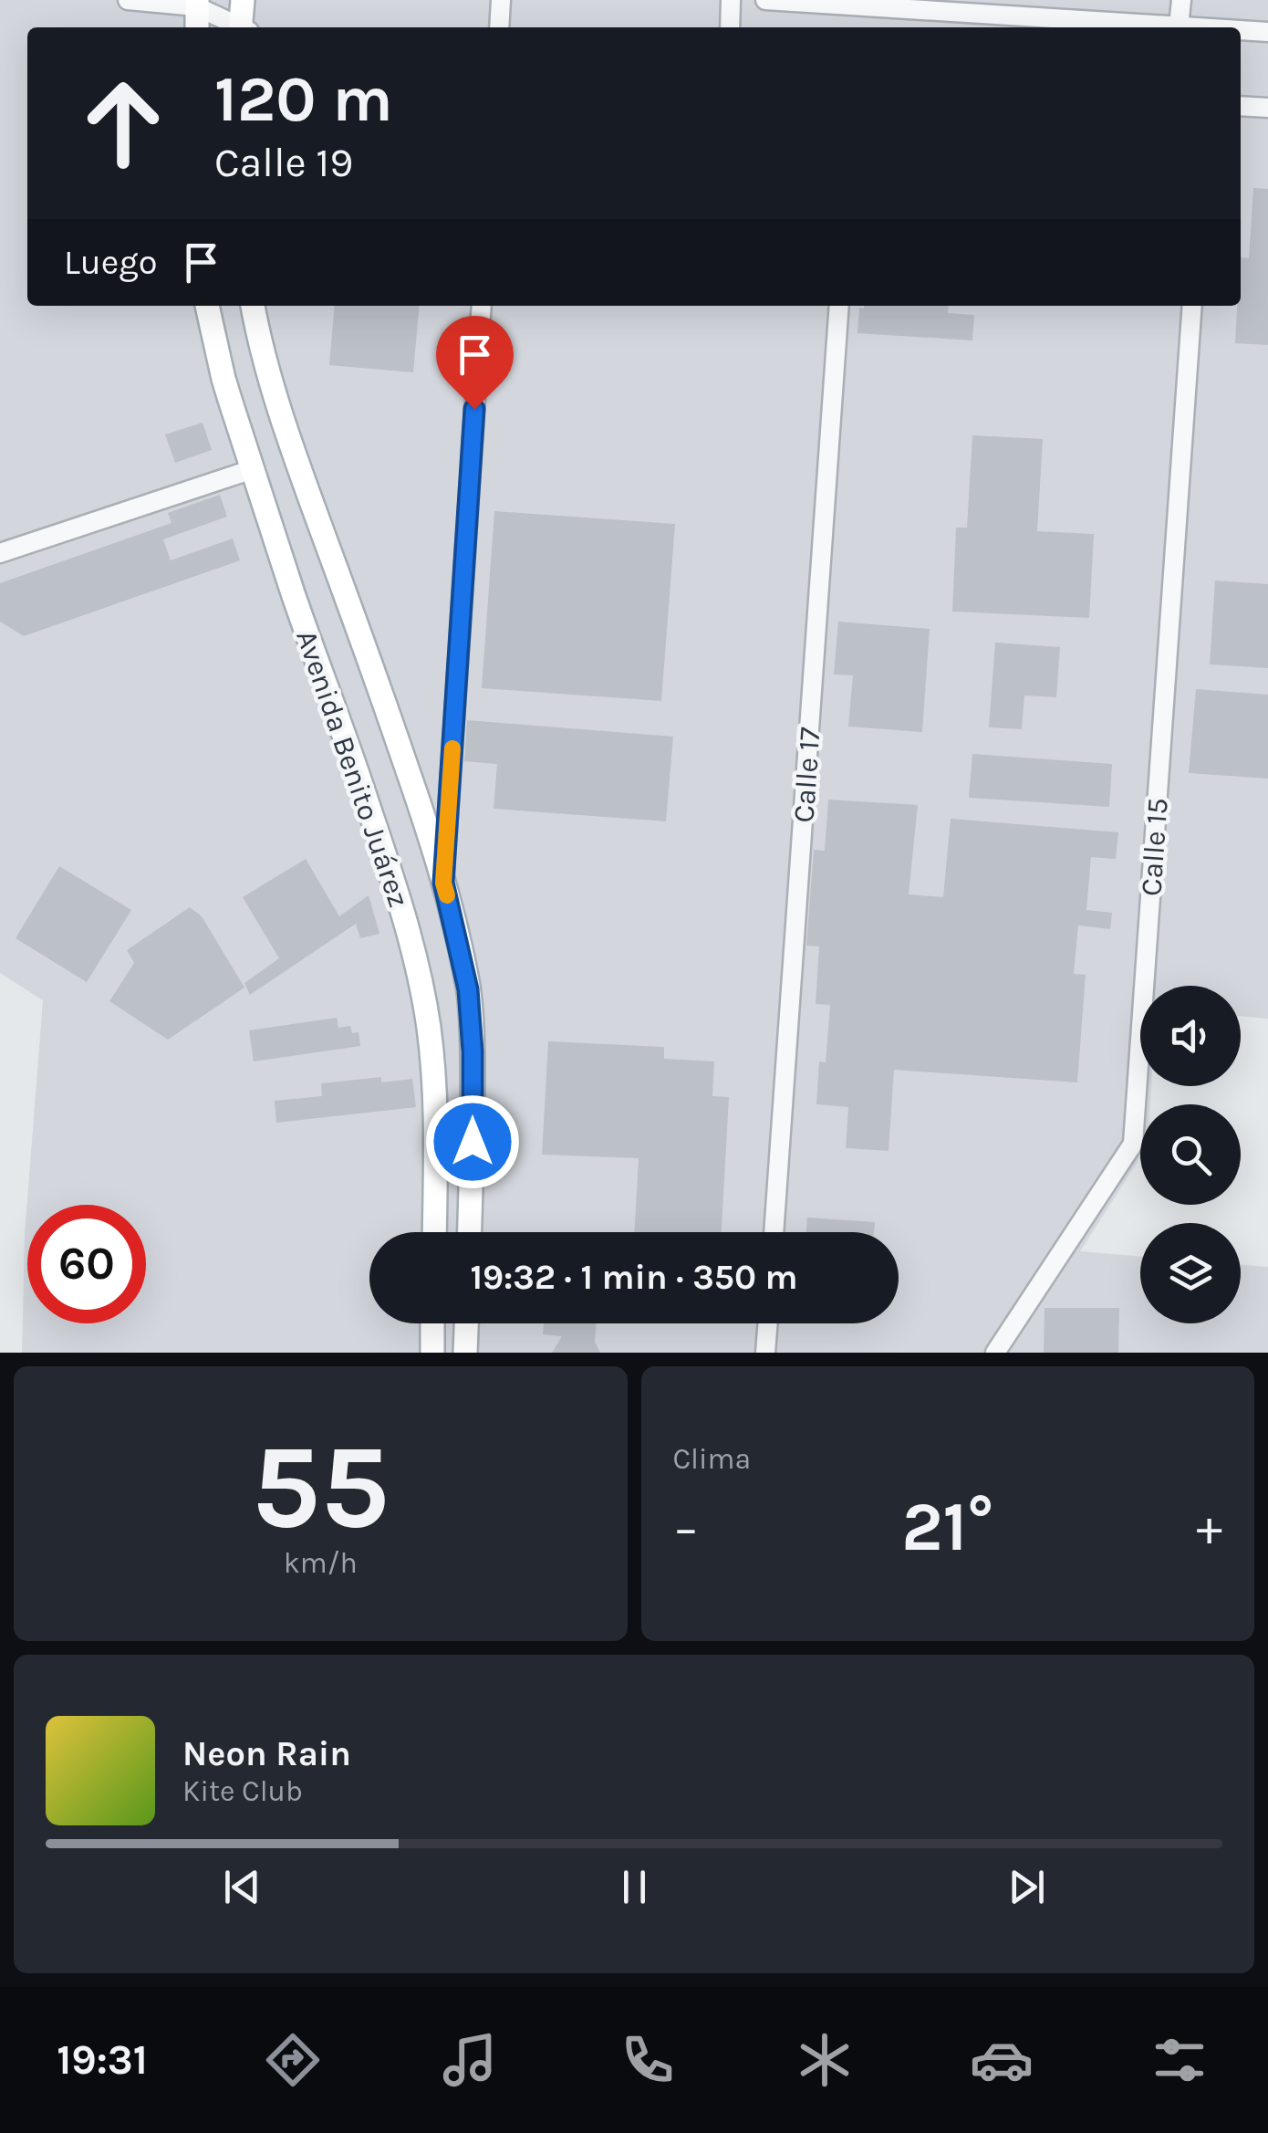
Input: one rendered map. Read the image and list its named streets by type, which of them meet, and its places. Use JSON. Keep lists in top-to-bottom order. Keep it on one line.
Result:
{"streets":{"main road":["Avenida Benito Juárez"],"street":["Calle 17","Calle 15"]},"page":{"turn":["120 m","Calle 19"],"then":"Luego","limit":"60","trip":"19:32 · 1 min · 350 m","tile":[["55","km/h"],"Clima"],"heat":["−","21°","+"],"song":["Neon Rain","Kite Club"],"tabs":"19:31"}}
